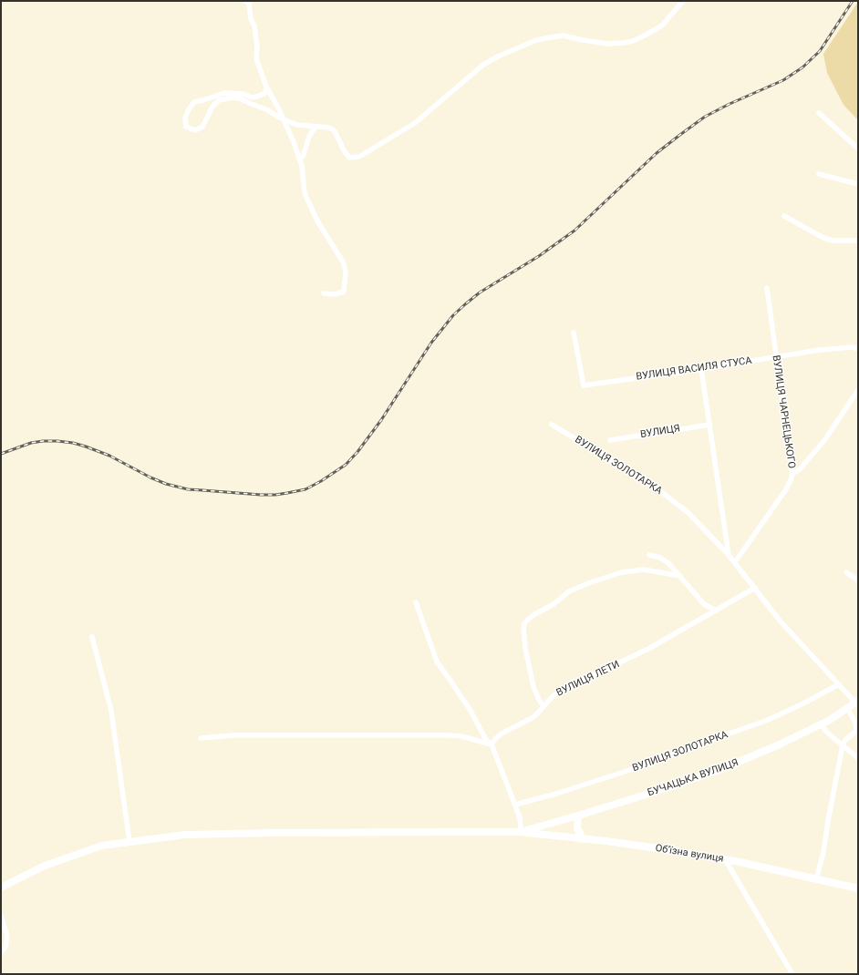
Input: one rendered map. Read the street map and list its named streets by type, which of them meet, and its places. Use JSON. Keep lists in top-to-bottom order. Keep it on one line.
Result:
{"streets":{"main road":["БУЧАЦЬКА ВУЛИЦЯ","Обʼїзна вулиця"],"street":["ВУЛИЦЯ ВАСИЛЯ СТУСА","ВУЛИЦЯ ЧАРНЕЦЬКОГО","ВУЛИЦЯ","ВУЛИЦЯ ЗОЛОТАРКА","ВУЛИЦЯ ЛЕТИ"]},"crossings":[["ВУЛИЦЯ ВАСИЛЯ СТУСА","ВУЛИЦЯ ЧАРНЕЦЬКОГО"],["ВУЛИЦЯ ЧАРНЕЦЬКОГО","ВУЛИЦЯ ЗОЛОТАРКА"],["ВУЛИЦЯ ЗОЛОТАРКА","ВУЛИЦЯ ЛЕТИ"],["ВУЛИЦЯ ЗОЛОТАРКА","БУЧАЦЬКА ВУЛИЦЯ"],["БУЧАЦЬКА ВУЛИЦЯ","Обʼїзна вулиця"]]}
